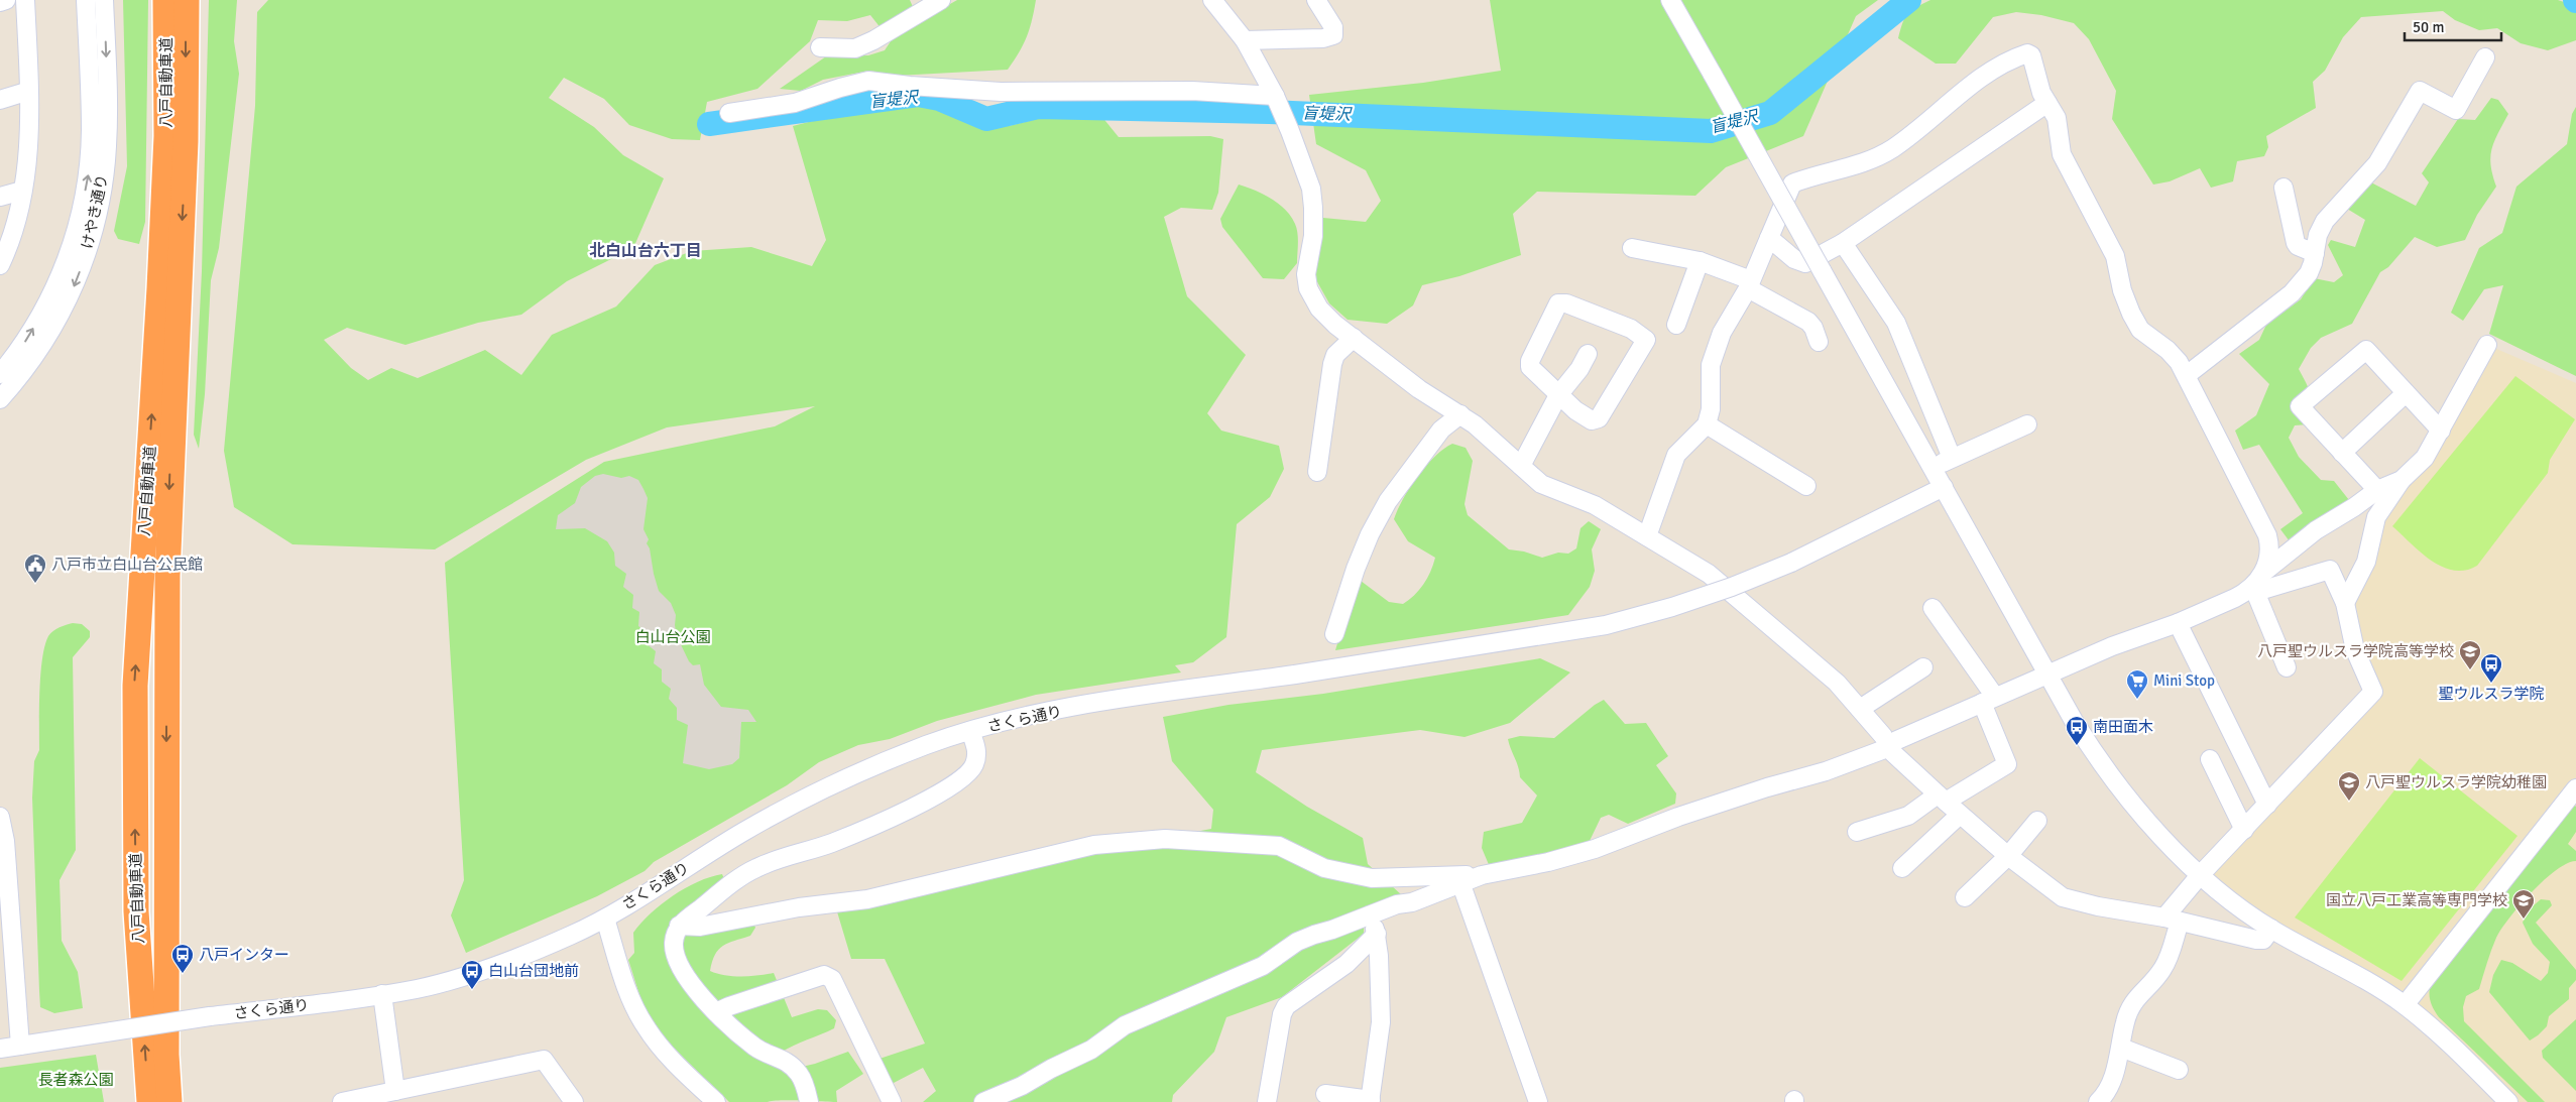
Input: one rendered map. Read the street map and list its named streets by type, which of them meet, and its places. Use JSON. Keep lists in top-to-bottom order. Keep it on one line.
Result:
{"streets":{"highway":["八戸自動車道"],"street":["けやき通り","さくら通り"]},"districts":["北白山台六丁目"],"water":["盲堤沢"],"parks":["白山台公園","長者森公園"],"places":{"public building":["八戸市立白山台公民館"],"school or university":["八戸聖ウルスラ学院高等学校","八戸聖ウルスラ学院幼稚園","国立八戸工業高等専門学校"],"bus stop":["聖ウルスラ学院","南田面木","八戸インター","白山台団地前"],"supermarket":["Mini Stop"]},"scale_bar":"50 m"}
